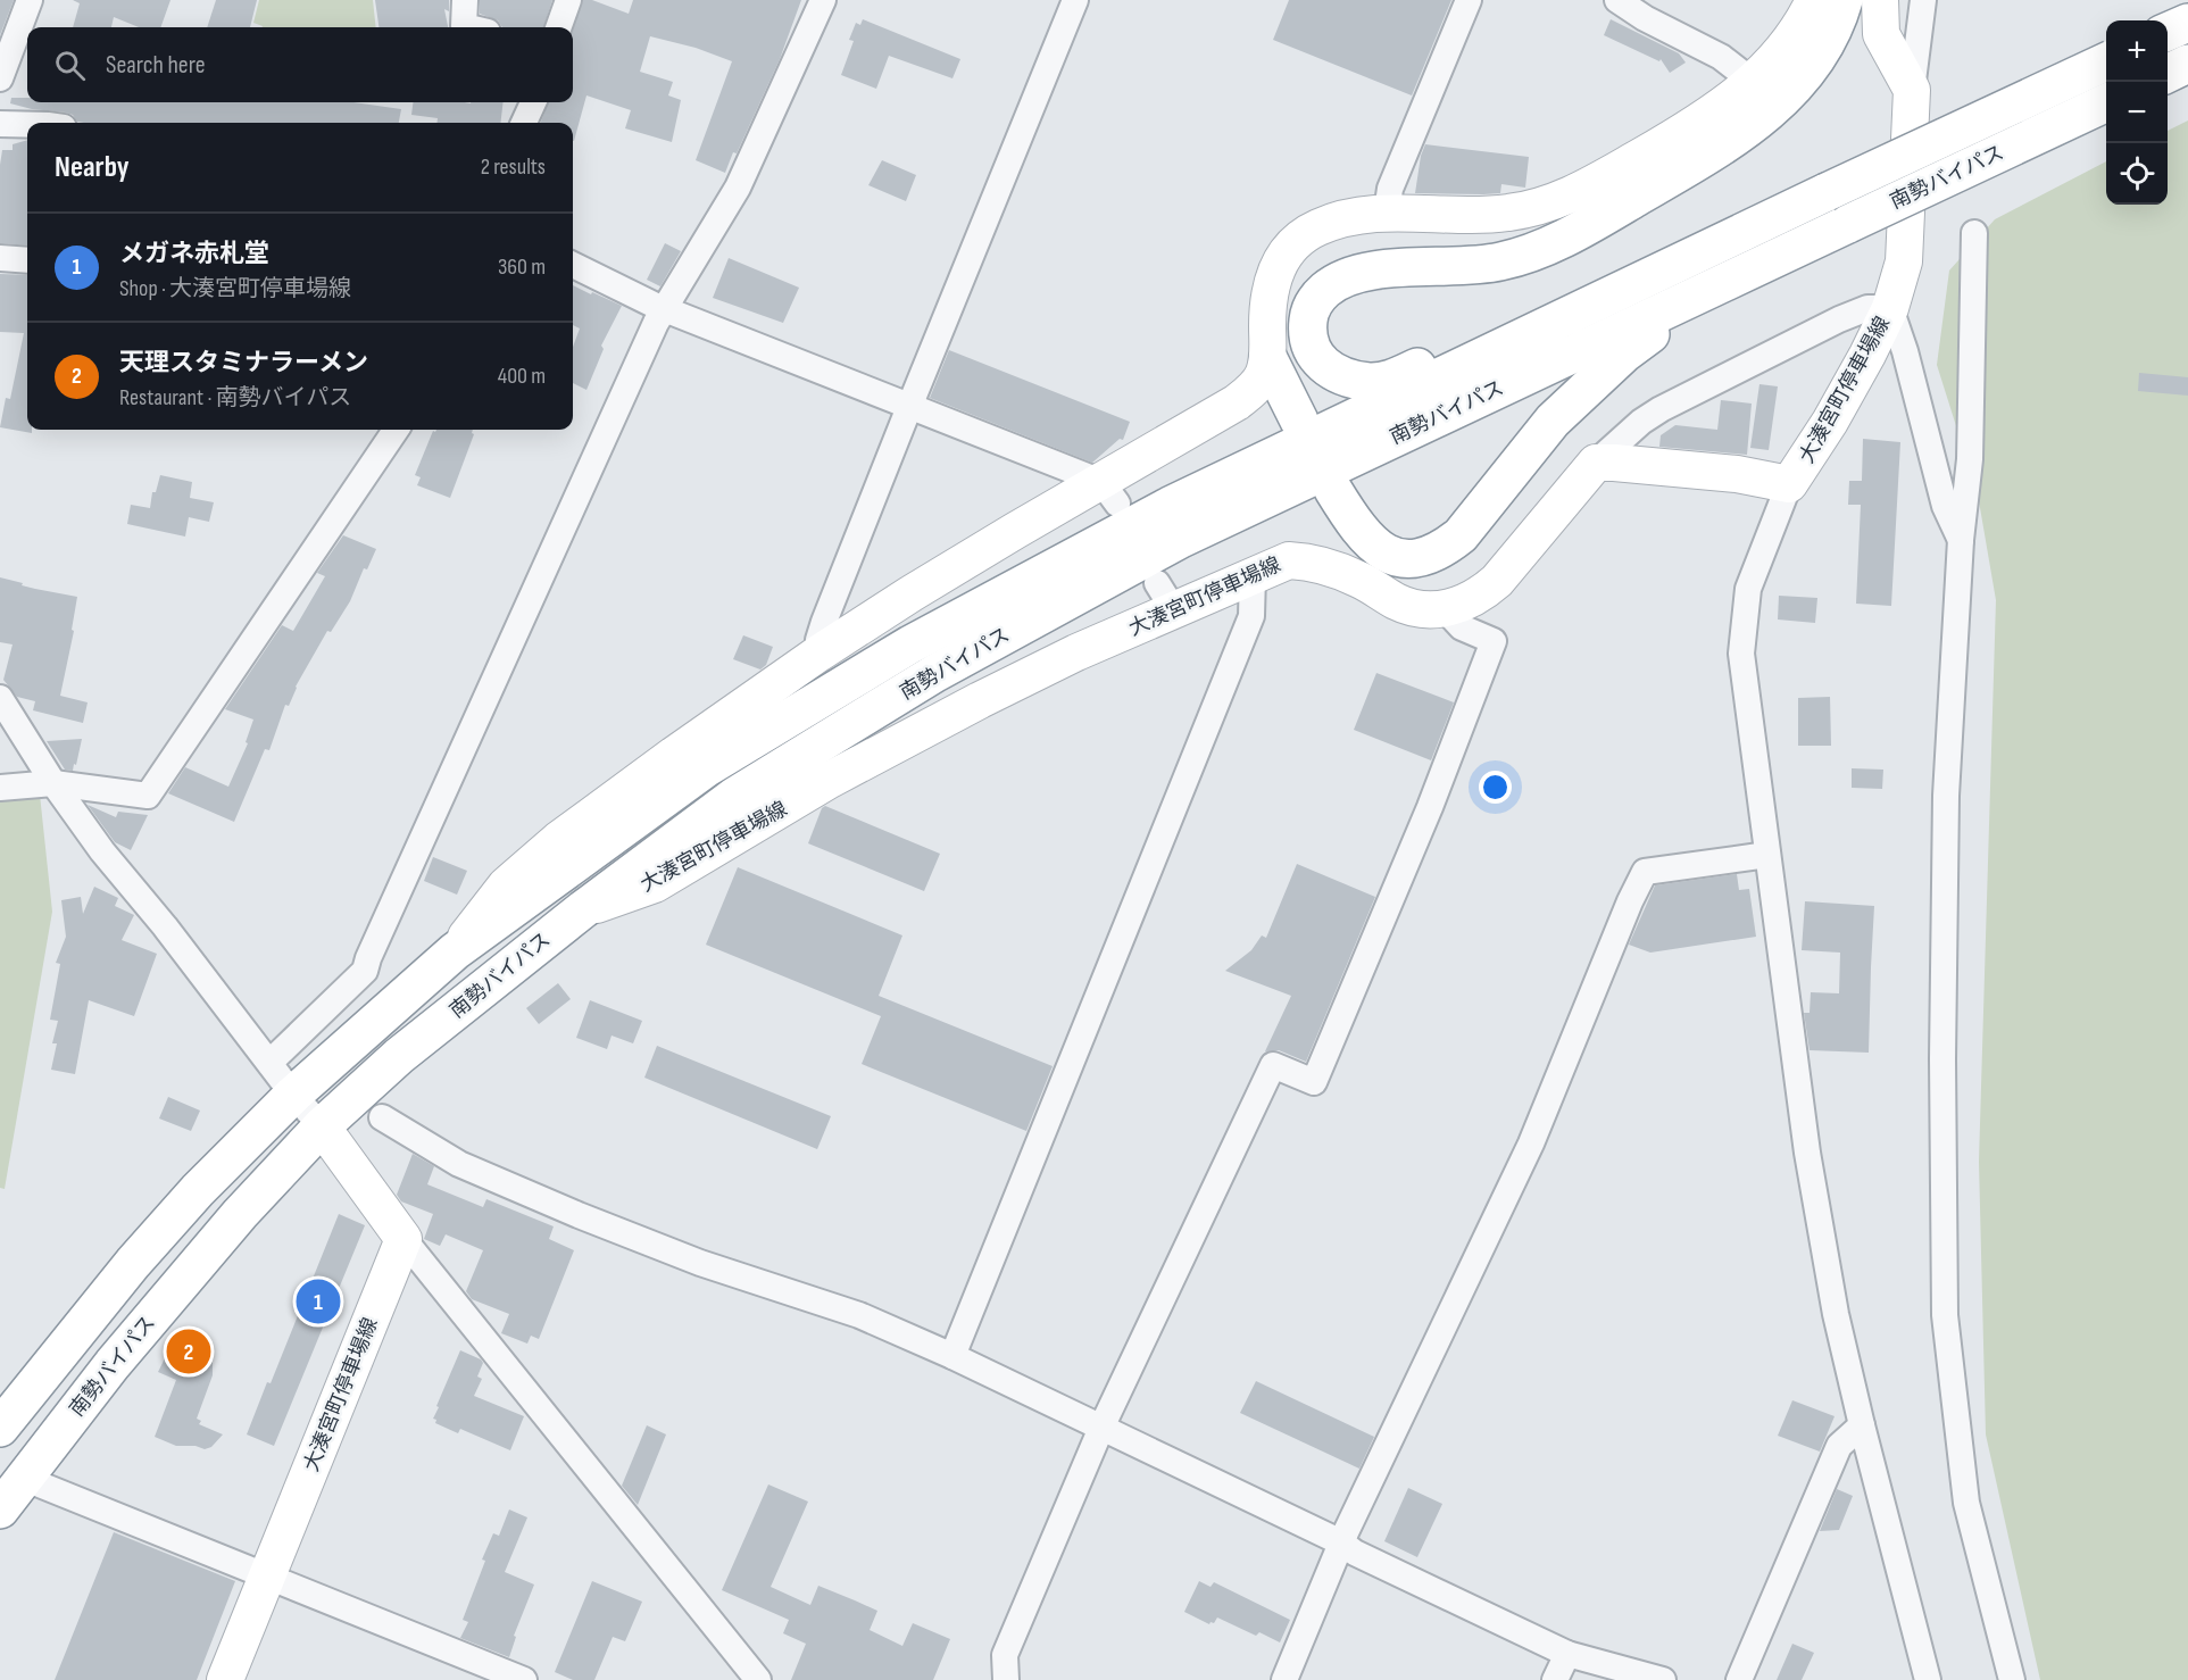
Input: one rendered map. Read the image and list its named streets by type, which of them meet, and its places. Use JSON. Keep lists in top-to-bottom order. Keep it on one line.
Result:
{"streets":{"highway":["南勢バイパス"],"main road":["大湊宮町停車場線"]},"crossings":[["南勢バイパス","大湊宮町停車場線"]],"page":{"map_buttons":["+","−"],"search":"Search here","heading":["Nearby","2 results"],"list":[{"mark":"1","name":"メガネ赤札堂","note":"Shop · 大湊宮町停車場線","value":"360 m"},{"mark":"2","name":"天理スタミナラーメン","note":"Restaurant · 南勢バイパス","value":"400 m"}],"pins":["1","2"]}}
